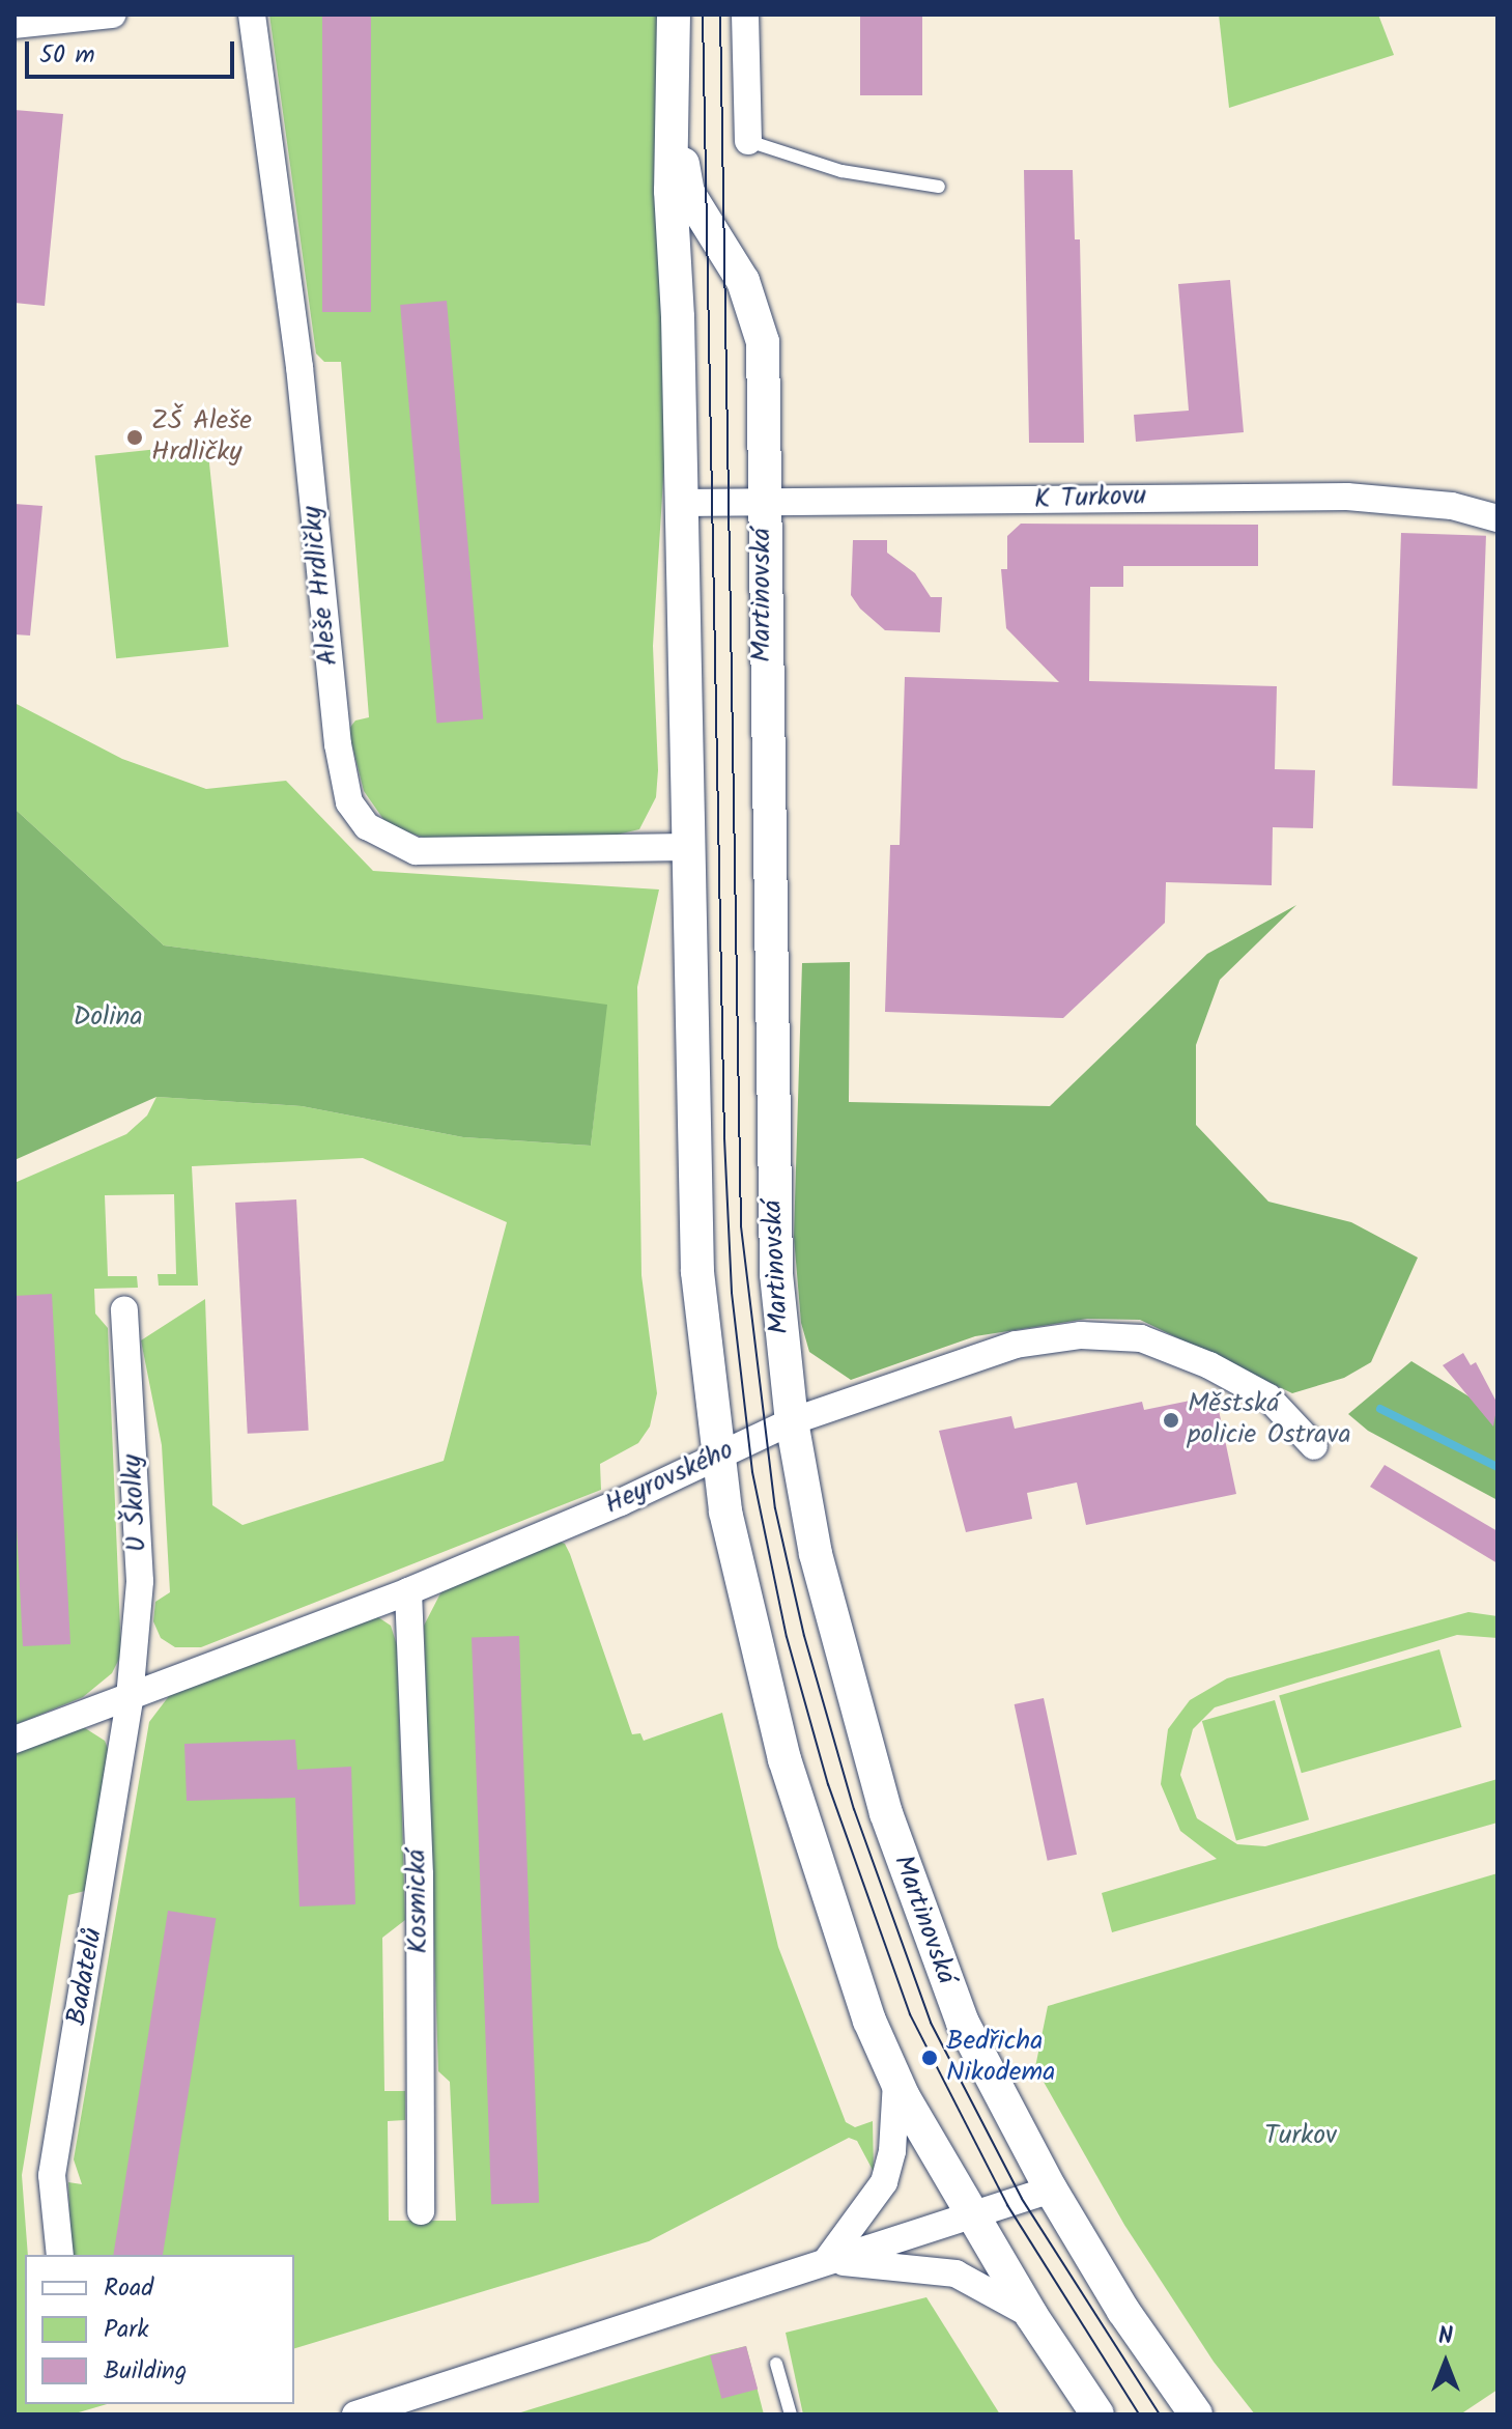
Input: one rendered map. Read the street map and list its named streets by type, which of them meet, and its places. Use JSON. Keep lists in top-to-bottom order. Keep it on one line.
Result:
{"streets":{"street":["K Turkovu","Aleše Hrdličky","Martinovská","Heyrovského","U Školky","Kosmická","Badatelů"]},"crossings":[["K Turkovu","Martinovská"],["Aleše Hrdličky","Martinovská"],["Martinovská","Heyrovského"],["Heyrovského","U Školky"],["Heyrovského","Kosmická"],["Heyrovského","Badatelů"],["U Školky","Badatelů"]],"parks":["Dolina","Turkov"],"places":["ZŠ Aleše Hrdličky","Městská policie Ostrava","Bedřicha Nikodema"],"legend":["Road","Park","Building"],"scale_bar":"50 m","north":"top"}
